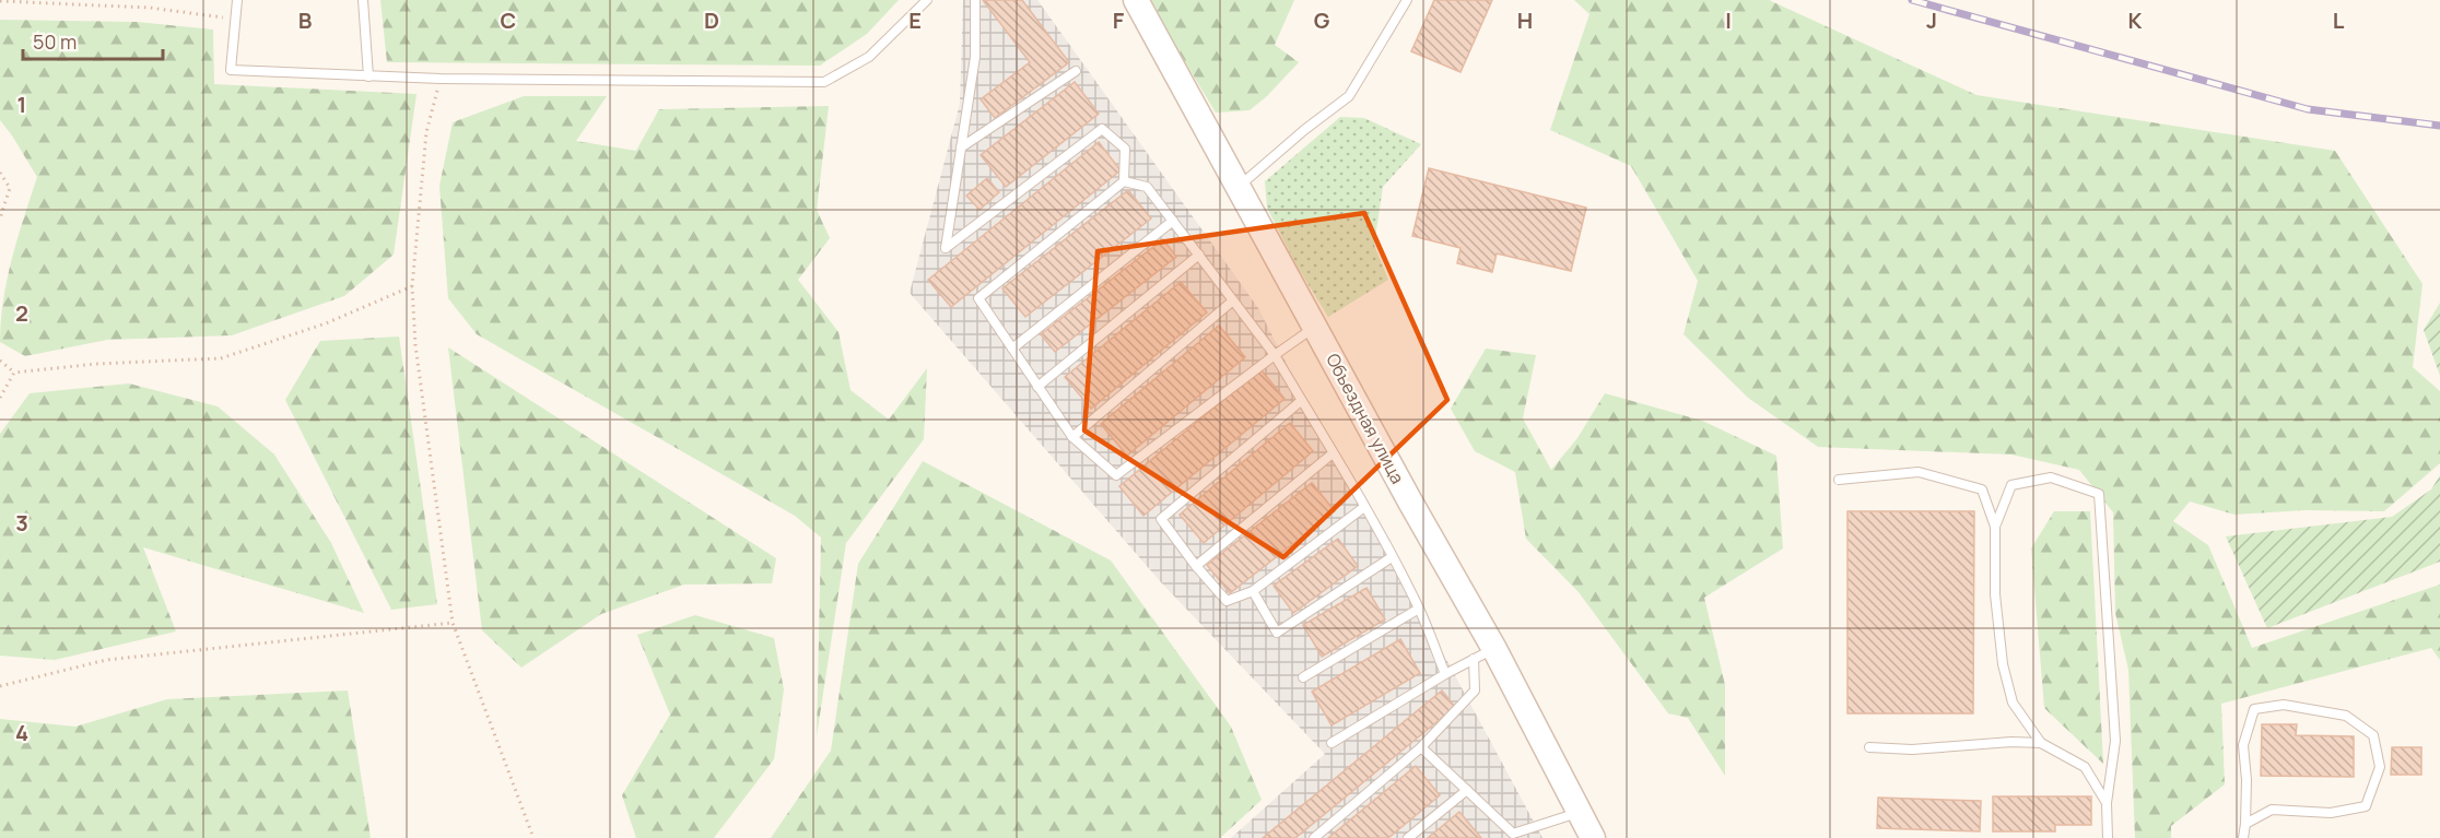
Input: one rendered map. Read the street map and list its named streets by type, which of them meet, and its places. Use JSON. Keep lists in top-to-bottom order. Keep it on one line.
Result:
{"streets":{"main road":["Объездная улица"]},"scale_bar":"50 m","grid":{"columns":["B","C","D","E","F","G","H","I","J","K","L"],"rows":["1","2","3","4"]}}
